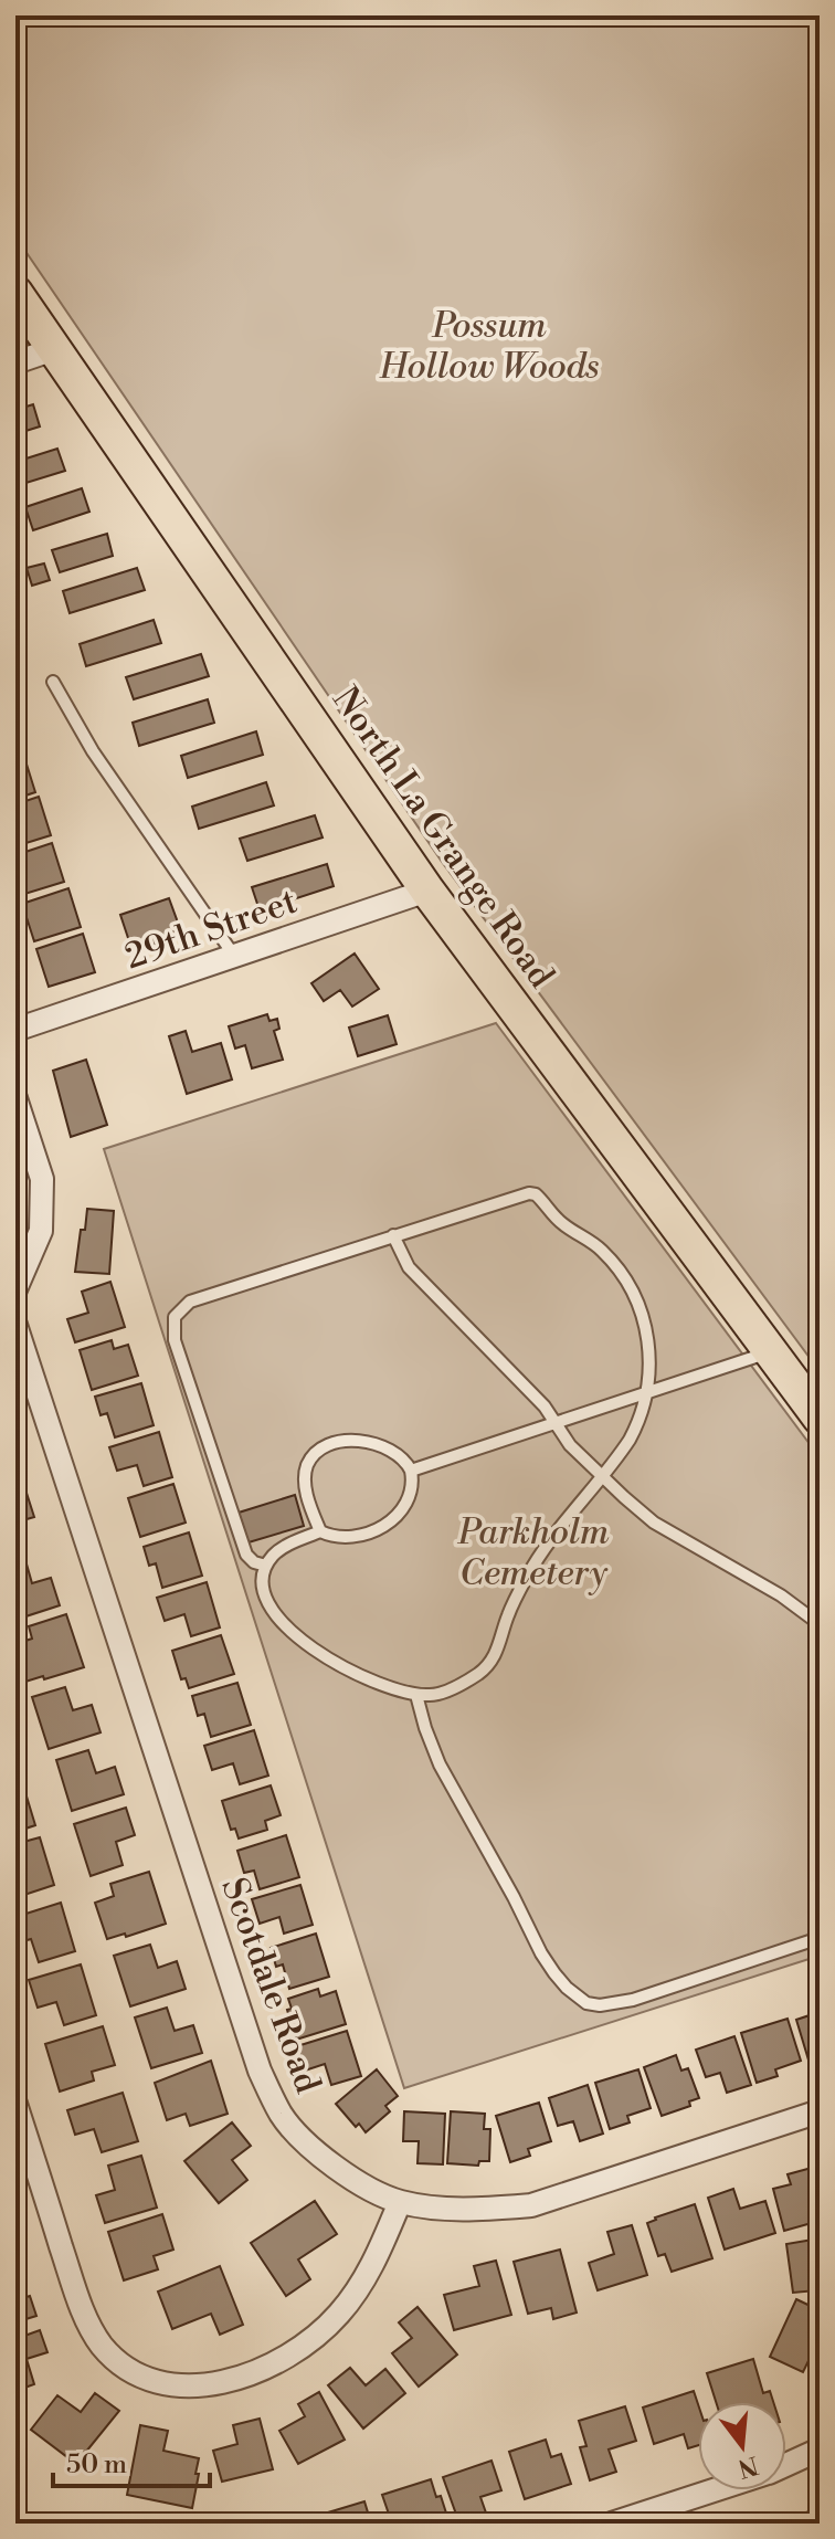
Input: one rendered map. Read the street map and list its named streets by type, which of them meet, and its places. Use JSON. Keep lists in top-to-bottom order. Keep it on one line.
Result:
{"streets":{"main road":["North La Grange Road"],"street":["29th Street","Scotdale Road"]},"crossings":[["North La Grange Road","29th Street"]],"parks":["Possum Hollow Woods","Parkholm Cemetery"],"scale_bar":"50 m","north":"bottom"}
